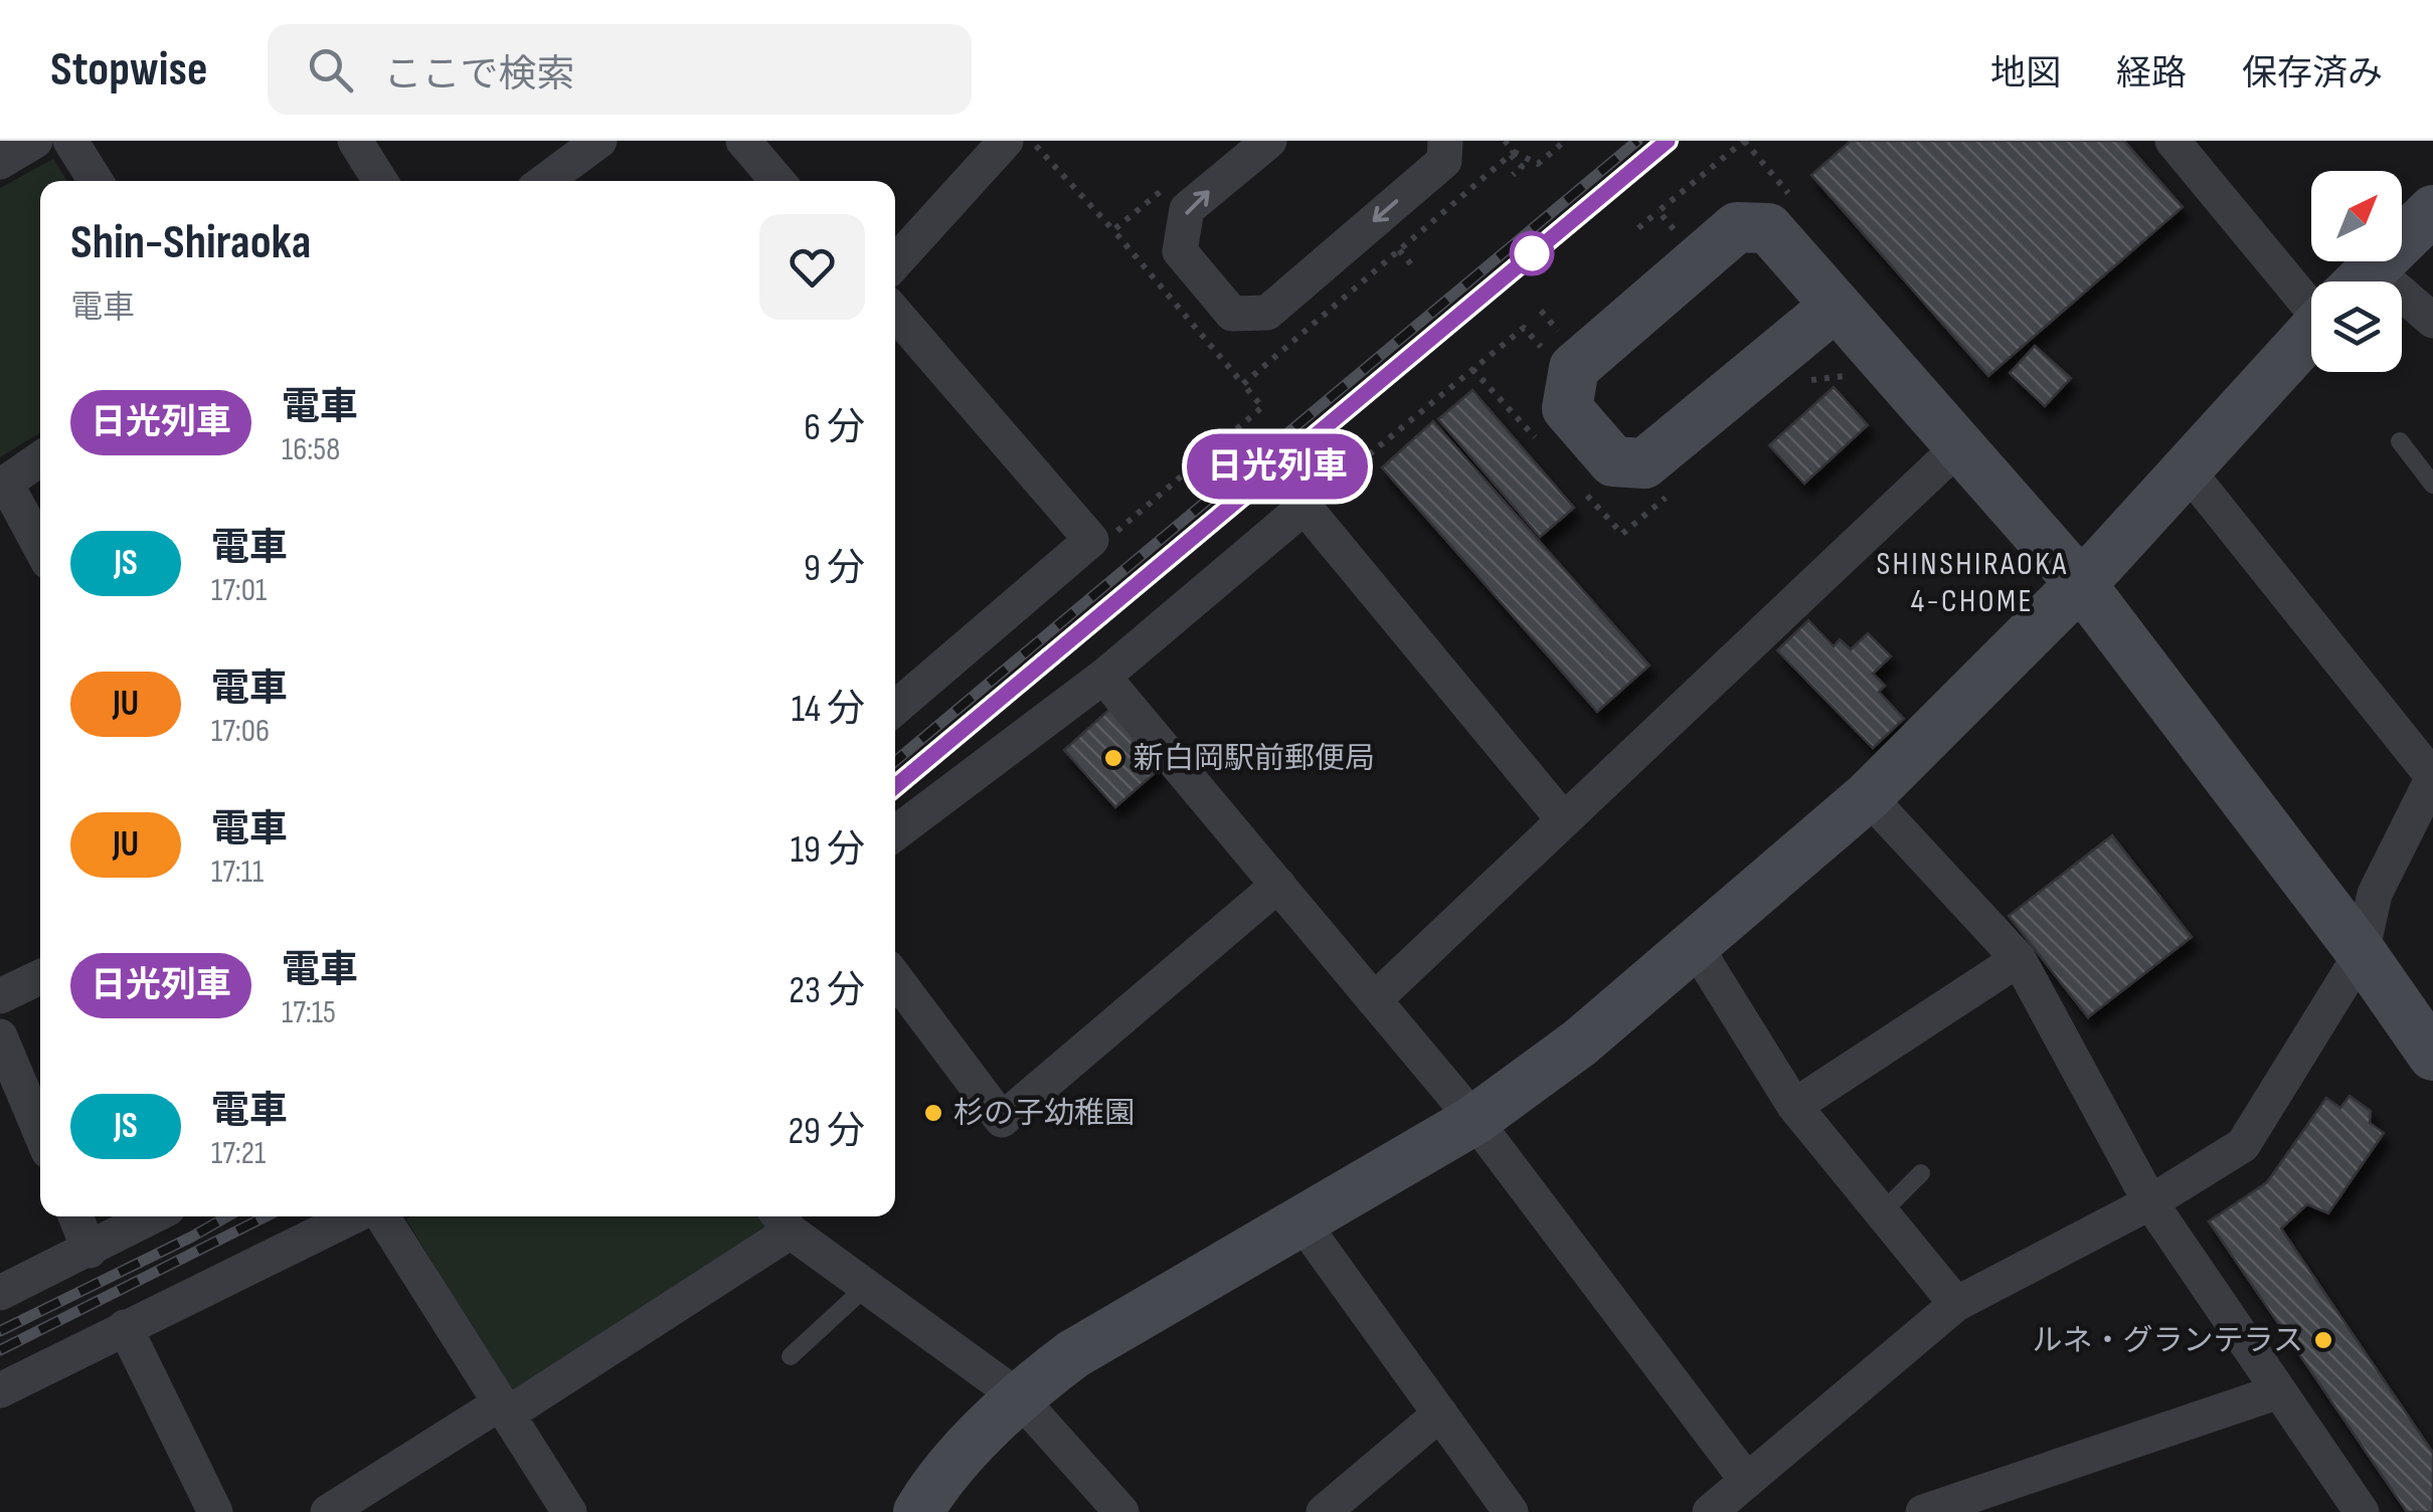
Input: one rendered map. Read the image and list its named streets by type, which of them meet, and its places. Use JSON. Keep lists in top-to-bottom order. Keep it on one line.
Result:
{"districts":["SHINSHIRAOKA 4-CHOME"],"places":["新白岡駅前郵便局","杉の子幼稚園","ルネ・グランテラス"],"north":"top right","page":{"header":"Stopwise","search":"ここで検索","nav":["地図","経路","保存済み"],"on_map":"日光列車","heading":["Shin-Shiraoka","電車"],"list":[{"mark":"日光列車","name":"電車","note":"16:58","value":"6 分"},{"mark":"JS","name":"電車","note":"17:01","value":"9 分"},{"mark":"JU","name":"電車","note":"17:06","value":"14 分"},{"mark":"JU","name":"電車","note":"17:11","value":"19 分"},{"mark":"日光列車","name":"電車","note":"17:15","value":"23 分"},{"mark":"JS","name":"電車","note":"17:21","value":"29 分"}]}}
